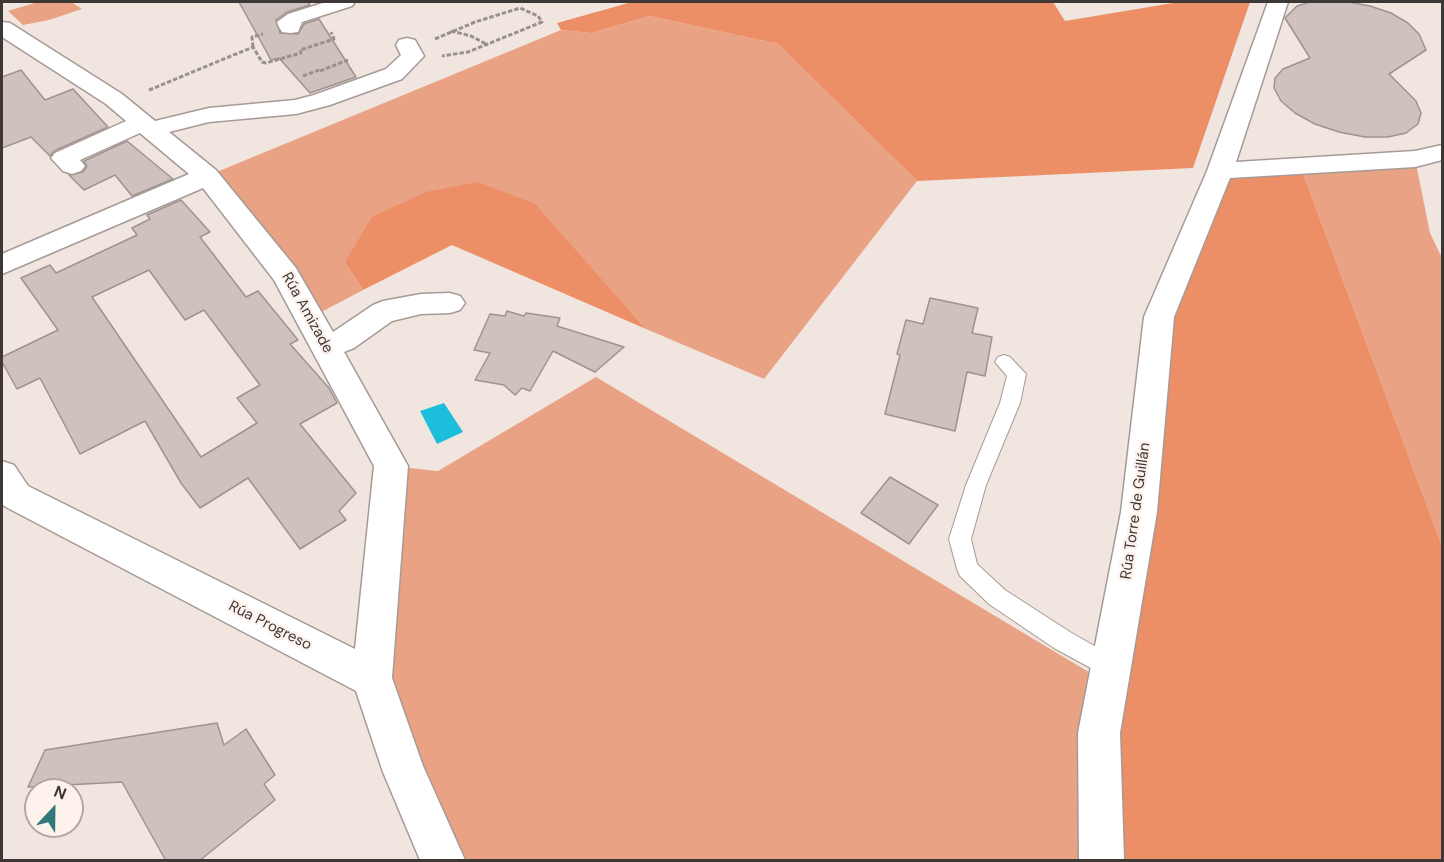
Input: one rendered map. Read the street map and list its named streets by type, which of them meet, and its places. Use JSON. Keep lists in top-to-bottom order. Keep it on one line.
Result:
{"streets":{"street":["Rúa Amizade","Rúa Torre de Guillán","Rúa Progreso"]},"crossings":[["Rúa Amizade","Rúa Progreso"]],"north":"top"}
